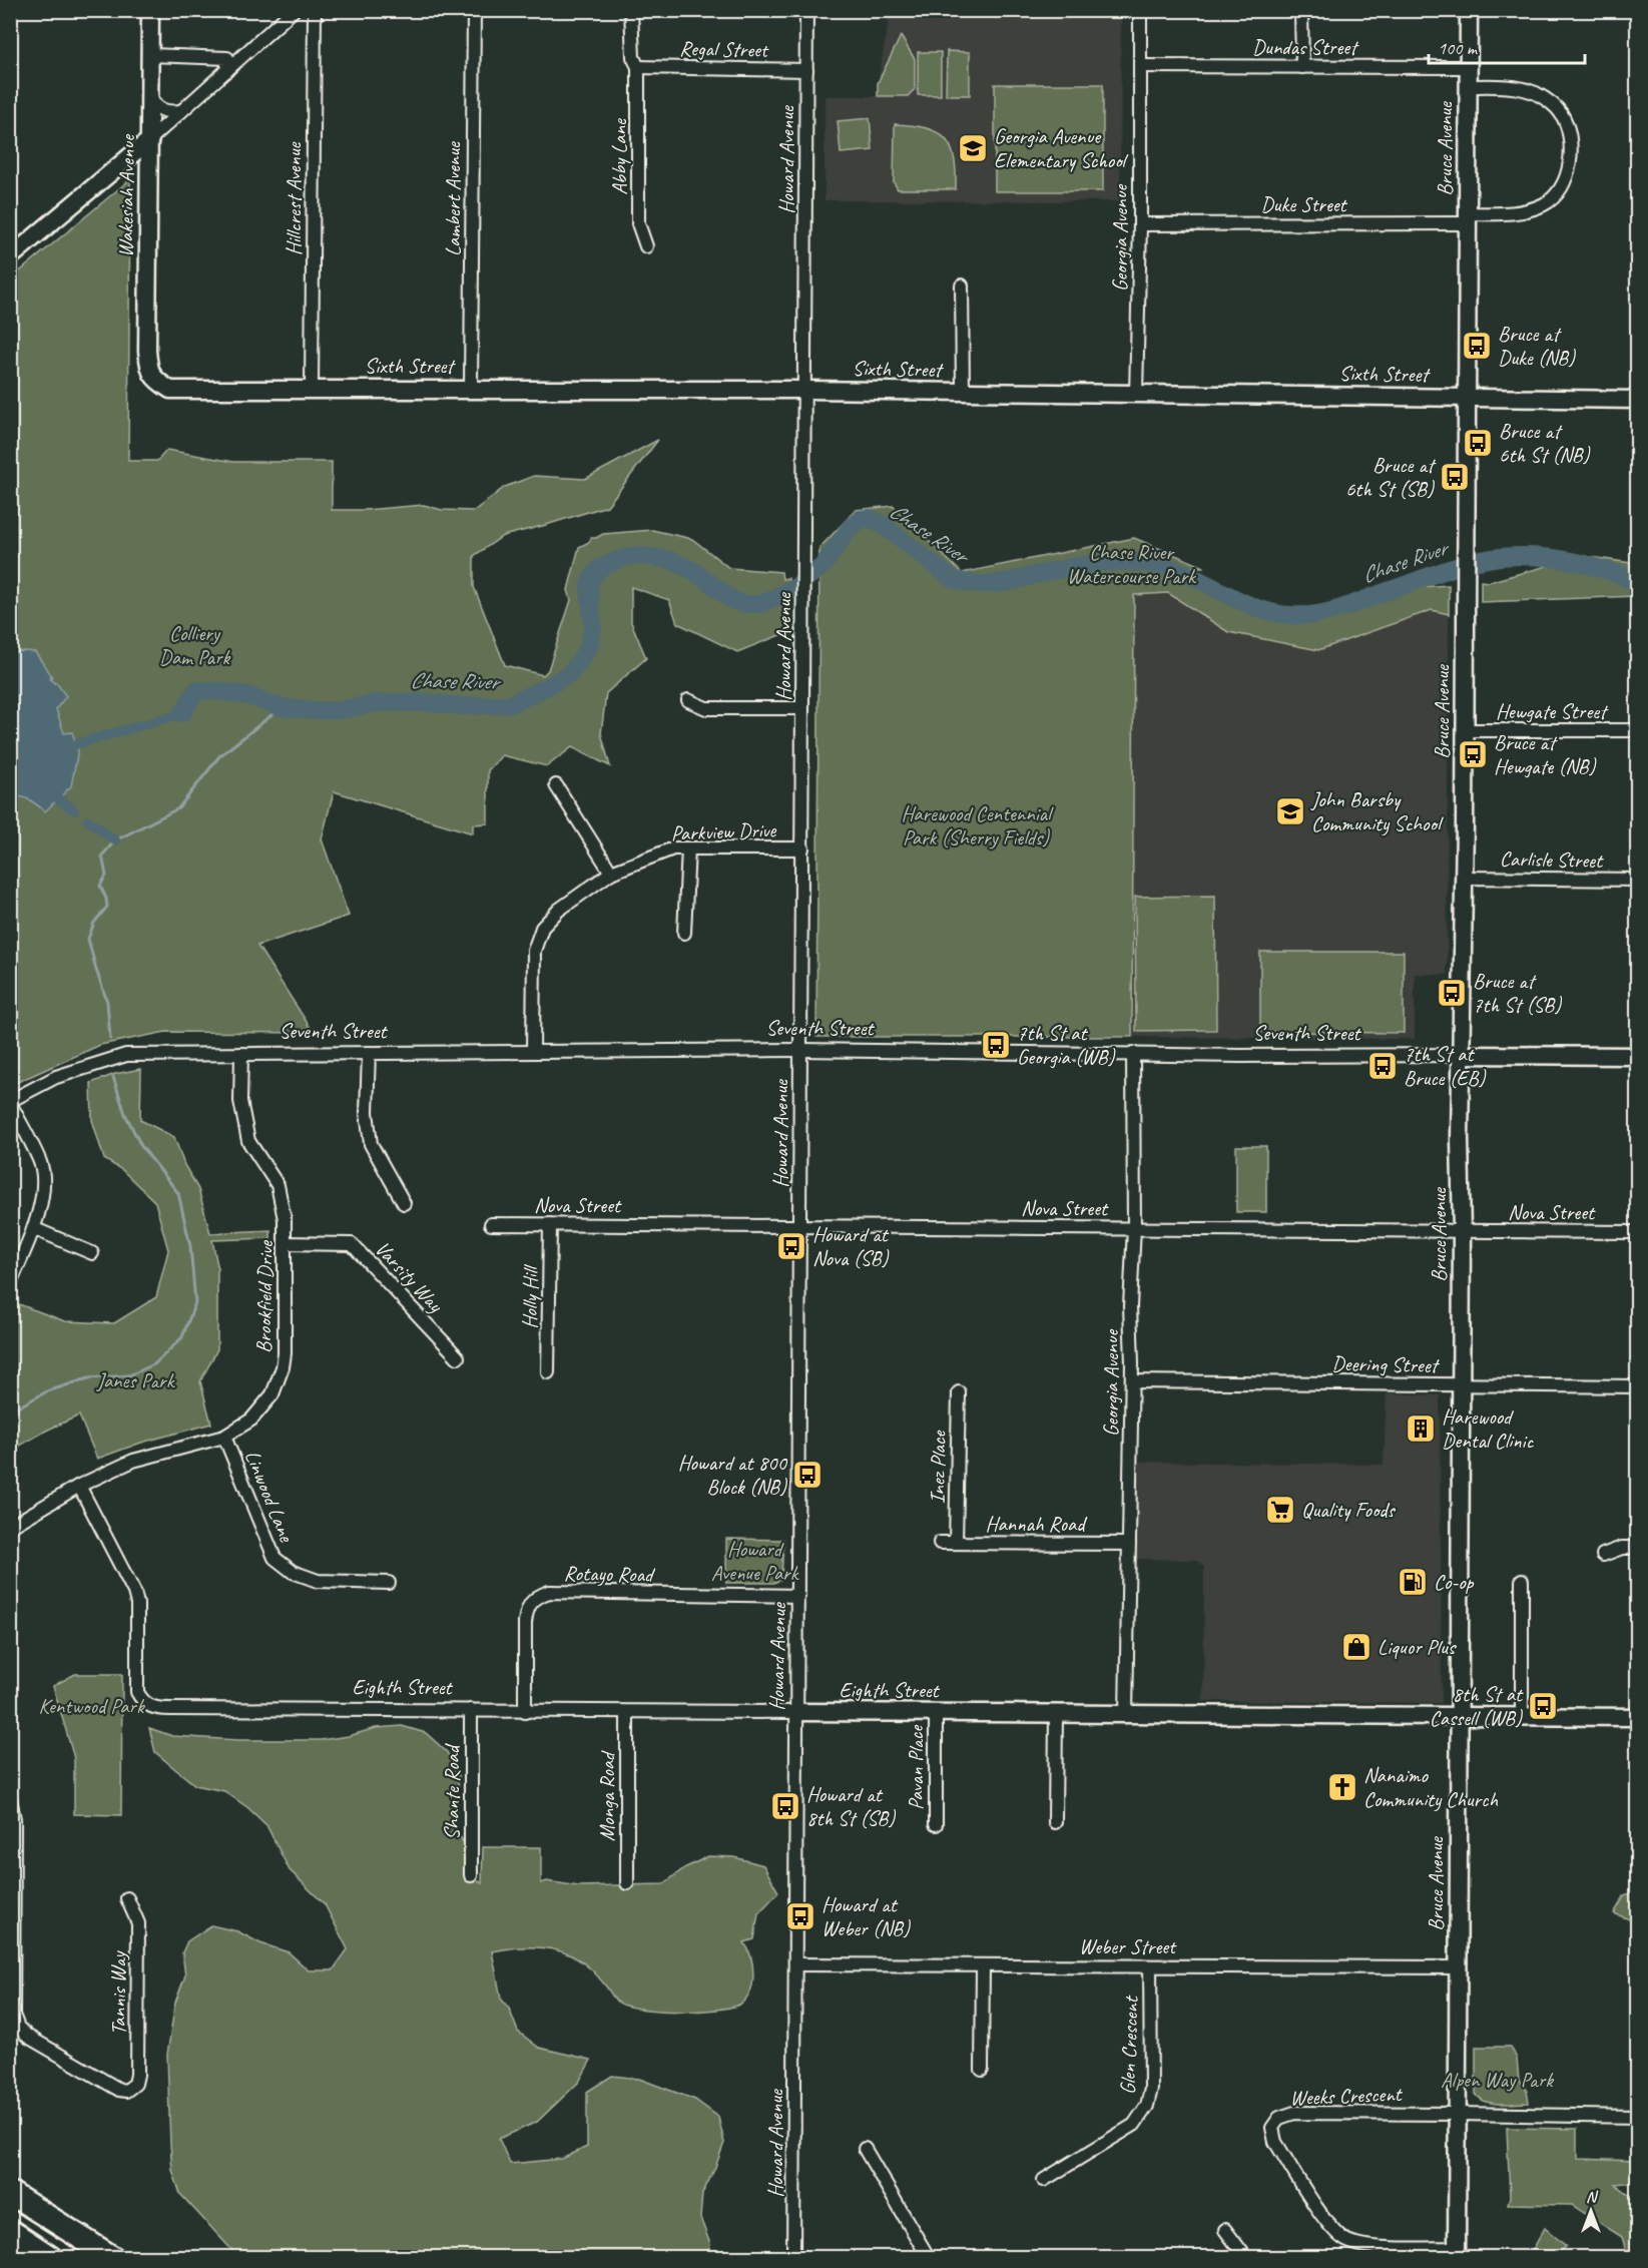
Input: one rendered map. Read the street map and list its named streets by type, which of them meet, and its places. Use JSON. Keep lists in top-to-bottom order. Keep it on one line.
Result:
{"streets":{"street":["Dundas Street","Regal Street","Bruce Avenue","Abby Lane","Howard Avenue","Wakesiah Avenue","Hillcrest Avenue","Lambert Avenue","Duke Street","Georgia Avenue","Sixth Street","Hewgate Street","Parkview Drive","Carlisle Street","Seventh Street","Nova Street","Varsity Way","Brookfield Drive","Holly Hill","Deering Street","Inez Place","Linwood Lane","Hannah Road","Rotayo Road","Eighth Street","Pavan Place","Shante Road","Monga Road","Weber Street","Tannis Way","Glen Crescent","Weeks Crescent"]},"crossings":[["Dundas Street","Bruce Avenue"],["Dundas Street","Georgia Avenue"],["Regal Street","Abby Lane"],["Regal Street","Howard Avenue"],["Bruce Avenue","Duke Street"],["Bruce Avenue","Sixth Street"],["Bruce Avenue","Hewgate Street"],["Bruce Avenue","Carlisle Street"],["Bruce Avenue","Seventh Street"],["Bruce Avenue","Nova Street"],["Bruce Avenue","Deering Street"],["Bruce Avenue","Eighth Street"],["Bruce Avenue","Weber Street"],["Bruce Avenue","Weeks Crescent"],["Howard Avenue","Sixth Street"],["Howard Avenue","Parkview Drive"],["Howard Avenue","Seventh Street"],["Howard Avenue","Nova Street"],["Howard Avenue","Rotayo Road"],["Howard Avenue","Eighth Street"],["Howard Avenue","Weber Street"],["Wakesiah Avenue","Sixth Street"],["Hillcrest Avenue","Sixth Street"],["Lambert Avenue","Sixth Street"],["Duke Street","Georgia Avenue"],["Georgia Avenue","Sixth Street"],["Georgia Avenue","Seventh Street"],["Georgia Avenue","Nova Street"],["Georgia Avenue","Deering Street"],["Georgia Avenue","Hannah Road"],["Georgia Avenue","Eighth Street"],["Parkview Drive","Seventh Street"],["Seventh Street","Brookfield Drive"],["Nova Street","Holly Hill"],["Varsity Way","Brookfield Drive"],["Brookfield Drive","Linwood Lane"],["Brookfield Drive","Eighth Street"],["Inez Place","Hannah Road"],["Rotayo Road","Eighth Street"],["Eighth Street","Pavan Place"],["Eighth Street","Shante Road"],["Eighth Street","Monga Road"],["Weber Street","Glen Crescent"]],"water":["Chase River"],"parks":["Chase River Watercourse Park","Colliery Dam Park","Harewood Centennial Park (Sherry Fields)","Janes Park","Howard Avenue Park","Kentwood Park","Alpen Way Park"],"places":{"school or university":["Georgia Avenue Elementary School","John Barsby Community School"],"bus stop":["Bruce at Duke (NB)","Bruce at 6th St (NB)","Bruce at 6th St (SB)","Bruce at Hewgate (NB)","Bruce at 7th St (SB)","7th St at Georgia (WB)","7th St at Bruce (EB)","Howard at Nova (SB)","Howard at 800 Block (NB)","8th St at Cassell (WB)","Howard at 8th St (SB)","Howard at Weber (NB)"],"building":["Harewood Dental Clinic"],"supermarket":["Quality Foods"],"fuel station":["Co-op"],"shop":["Liquor Plus"],"church":["Nanaimo Community Church"]},"scale_bar":"100 m","north":"top"}
